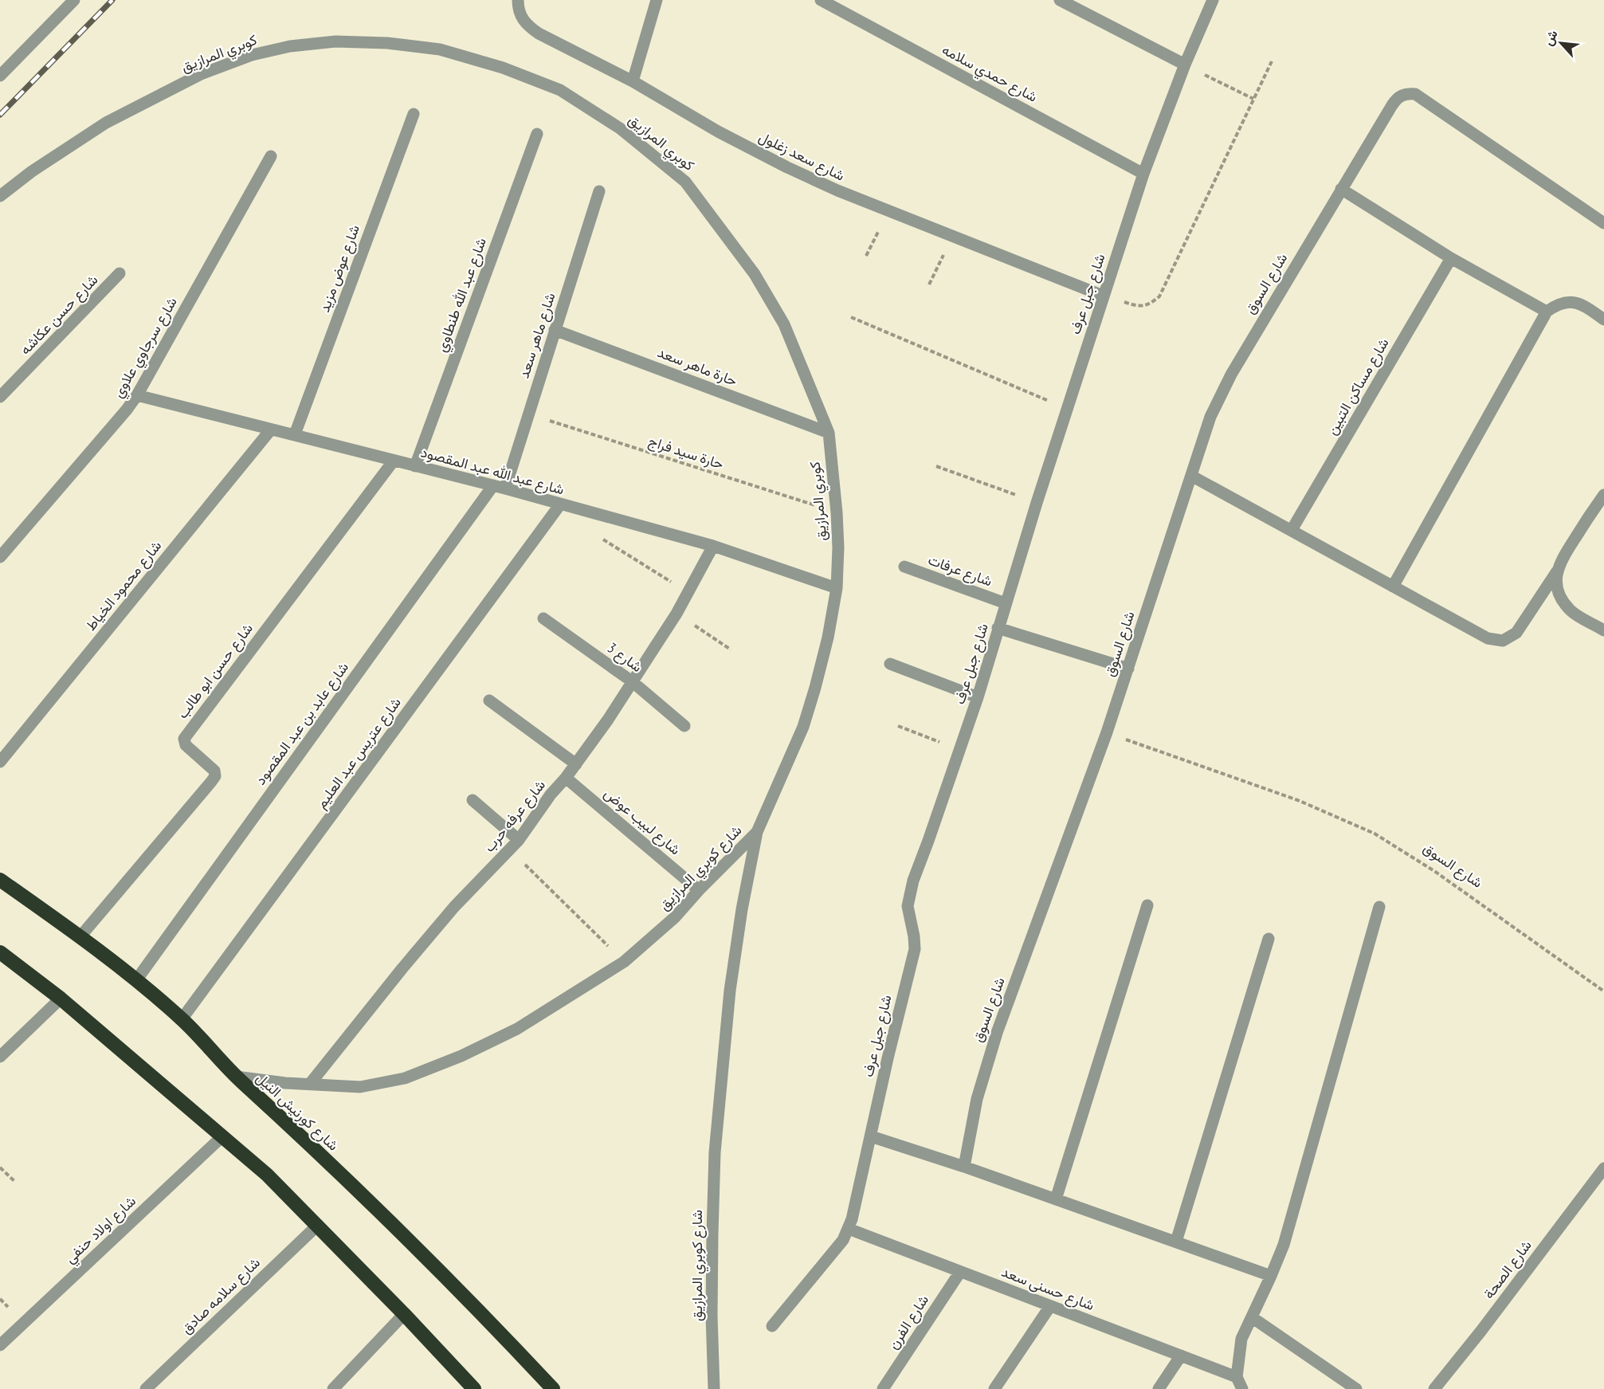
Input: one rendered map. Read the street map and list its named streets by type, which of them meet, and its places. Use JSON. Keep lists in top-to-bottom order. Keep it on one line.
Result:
{"streets":{"highway":["شارع كورنيش النيل"],"street":["كوبري المرازيق","شارع حمدي سلامه","شارع سعد زغلول","شارع عوض مزيد","شارع السوق","شارع جبل عرف","شارع عبد الله طنطاوي","شارع حسن عكاشه","شارع ماهر سعد","شارع سرجاوي علاوي","حارة ماهر سعد","شارع مساكن التبين","شارع عبد الله عبد المقصود","شارع عرفات","شارع محمود الخياط","شارع 3","شارع حسن ابو طالب","شارع عابد بن عبد المقصود","شارع عتريس عبد العليم","شارع عرفه حرب","شارع لبيب عوض","شارع كوبري المرازيق","شارع اولاد حنفي","شارع الصحة","شارع حسنى سعد","شارع سلامه صادق","شارع الفرن"],"path":["حارة سيد فراج"]},"crossings":[["كوبري المرازيق","حارة ماهر سعد"],["كوبري المرازيق","حارة سيد فراج"],["كوبري المرازيق","شارع عبد الله عبد المقصود"],["كوبري المرازيق","شارع كوبري المرازيق"],["شارع حمدي سلامه","شارع جبل عرف"],["شارع سعد زغلول","شارع جبل عرف"],["شارع عوض مزيد","شارع عبد الله عبد المقصود"],["شارع جبل عرف","شارع عرفات"],["شارع جبل عرف","شارع حسنى سعد"],["شارع عبد الله طنطاوي","شارع عبد الله عبد المقصود"],["شارع ماهر سعد","حارة ماهر سعد"],["شارع ماهر سعد","حارة سيد فراج"],["شارع ماهر سعد","شارع عبد الله عبد المقصود"],["شارع ماهر سعد","شارع عابد بن عبد المقصود"],["شارع سرجاوي علاوي","شارع عبد الله عبد المقصود"],["شارع عبد الله عبد المقصود","شارع محمود الخياط"],["شارع عبد الله عبد المقصود","شارع حسن ابو طالب"],["شارع عبد الله عبد المقصود","شارع عابد بن عبد المقصود"],["شارع عبد الله عبد المقصود","شارع عتريس عبد العليم"],["شارع عبد الله عبد المقصود","شارع عرفه حرب"],["شارع 3","شارع عرفه حرب"],["شارع حسن ابو طالب","شارع كورنيش النيل"],["شارع عابد بن عبد المقصود","شارع كورنيش النيل"],["شارع عتريس عبد العليم","شارع كورنيش النيل"],["شارع عرفه حرب","شارع لبيب عوض"],["شارع عرفه حرب","شارع كوبري المرازيق"],["شارع لبيب عوض","شارع كوبري المرازيق"],["شارع كوبري المرازيق","شارع كورنيش النيل"],["شارع حسنى سعد","شارع الفرن"]],"north":"top left"}
